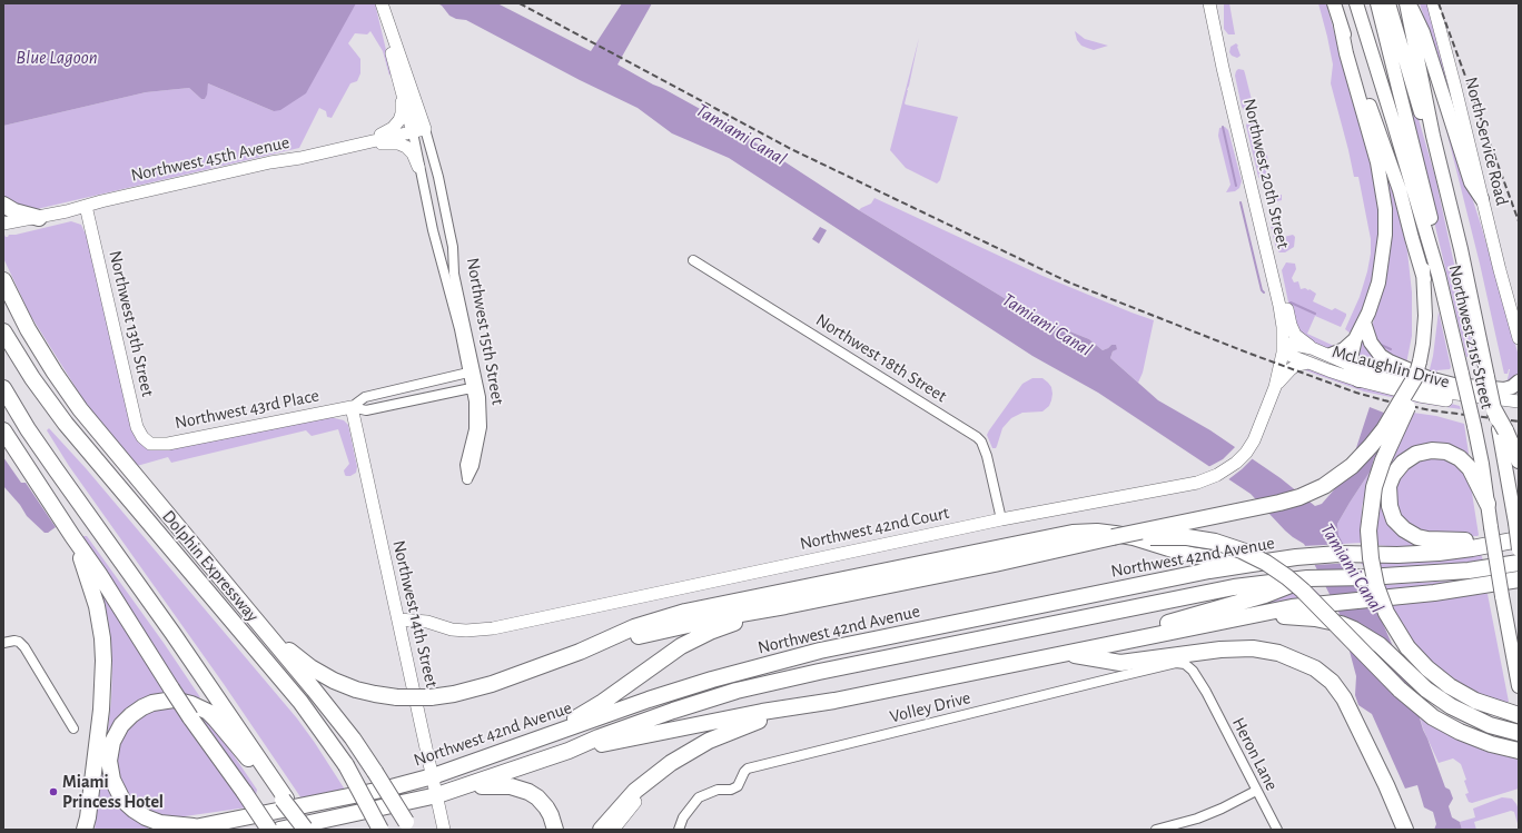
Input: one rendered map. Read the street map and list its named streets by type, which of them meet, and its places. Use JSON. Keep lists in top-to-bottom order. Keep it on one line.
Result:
{"streets":{"highway":["Northwest 42nd Avenue","Dolphin Expressway"],"main road":["Northwest 21st Street"],"street":["North Service Road","Northwest 45th Avenue","Northwest 20th Street","Northwest 13th Street","Northwest 15th Street","Northwest 18th Street","McLaughlin Drive","Northwest 43rd Place","Northwest 42nd Court","Northwest 14th Street","Volley Drive","Heron Lane"]},"crossings":[["Northwest 45th Avenue","Northwest 13th Street"],["Northwest 45th Avenue","Northwest 15th Street"],["Northwest 20th Street","McLaughlin Drive"],["Northwest 20th Street","Northwest 42nd Court"],["Northwest 13th Street","Northwest 43rd Place"],["Northwest 15th Street","Northwest 43rd Place"],["Northwest 18th Street","Northwest 42nd Court"],["McLaughlin Drive","Northwest 42nd Court"],["Northwest 43rd Place","Northwest 14th Street"],["Northwest 42nd Court","Northwest 14th Street"],["Northwest 42nd Avenue","Northwest 14th Street"],["Volley Drive","Heron Lane"]],"water":["Blue Lagoon","Tamiami Canal"],"places":["Miami Princess Hotel"]}
